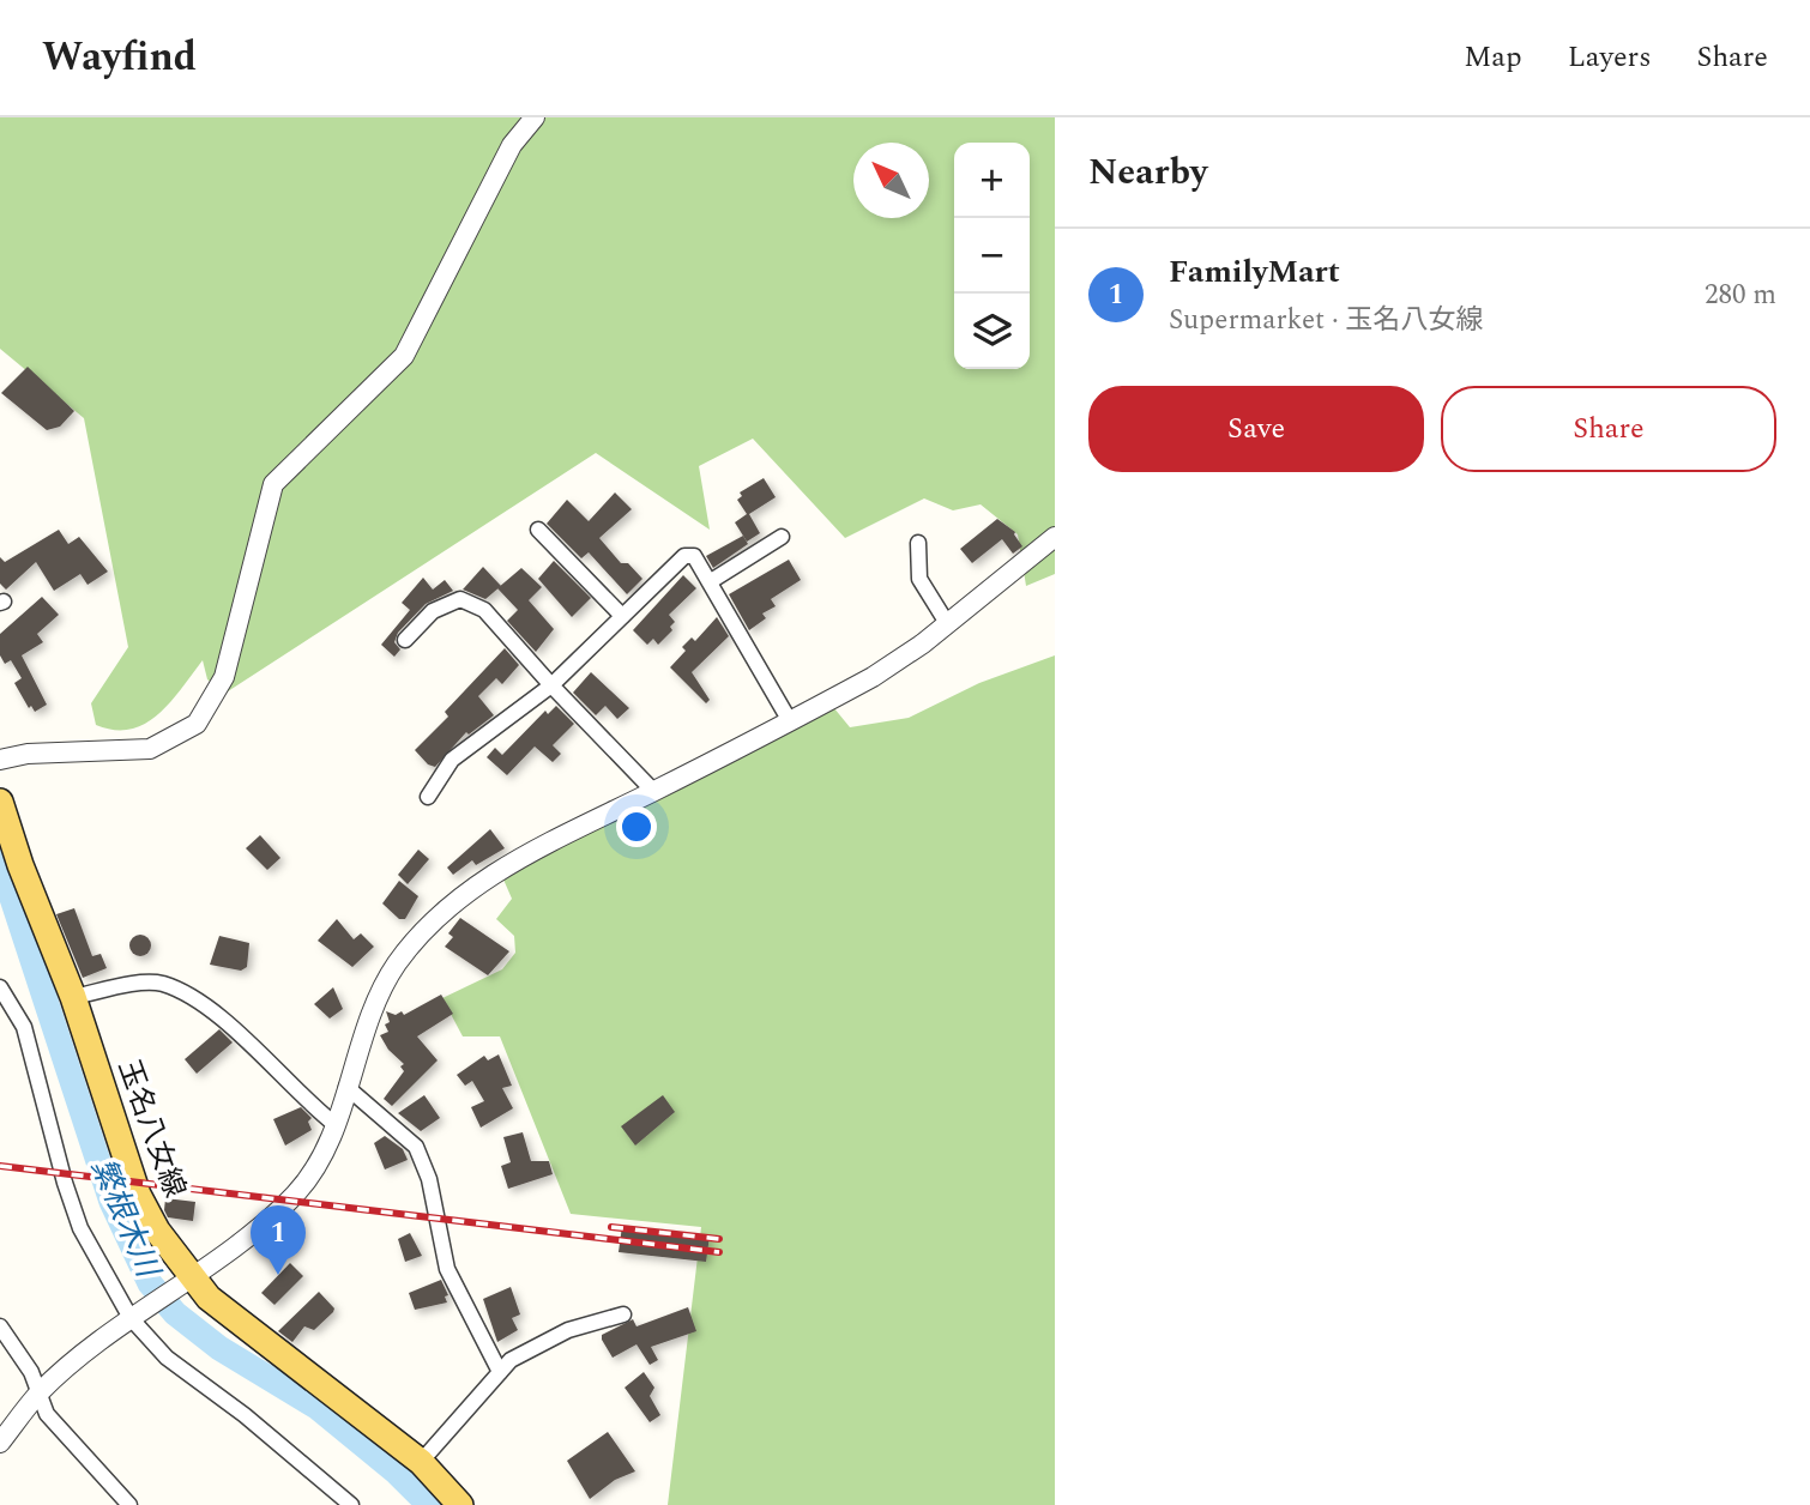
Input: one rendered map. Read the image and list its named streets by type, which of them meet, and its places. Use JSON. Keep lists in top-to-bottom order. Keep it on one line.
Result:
{"streets":{"main road":["玉名八女線"]},"water":["繁根木川"],"north":"top left","page":{"header":"Wayfind","nav":["Map","Layers","Share"],"heading":"Nearby","map_buttons":["+","−"],"list":[{"mark":"1","name":"FamilyMart","note":"Supermarket · 玉名八女線","value":"280 m"}],"buttons":["Save","Share"],"pins":"1"}}
